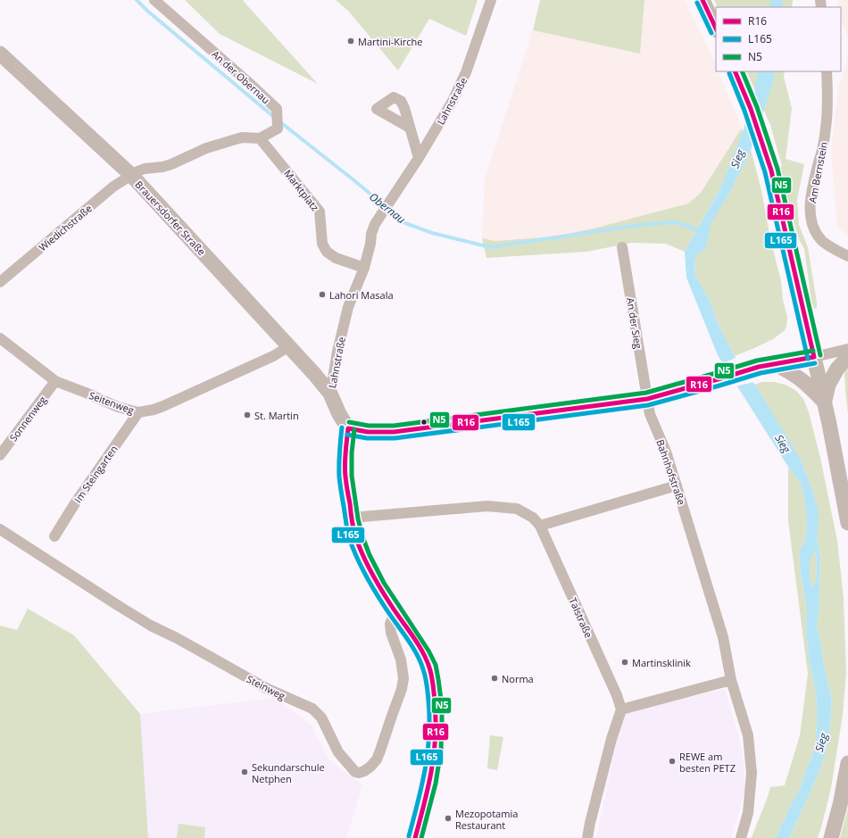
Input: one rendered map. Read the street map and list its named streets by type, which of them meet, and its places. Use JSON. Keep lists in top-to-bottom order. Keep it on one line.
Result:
{"streets":{"street":["An der Obernau","Lahnstraße","Am Bernstein","Marktplatz","Brauersdorfer Straße","Wiedichstraße","An der Sieg","Seitenweg","Sonnenweg","Bahnhofstraße","Im Steingarten","Talstraße","Steinweg"]},"crossings":[["An der Obernau","Marktplatz"],["An der Obernau","Brauersdorfer Straße"],["An der Obernau","Wiedichstraße"],["Lahnstraße","Marktplatz"],["Lahnstraße","Brauersdorfer Straße"],["Brauersdorfer Straße","Wiedichstraße"],["Brauersdorfer Straße","Seitenweg"],["An der Sieg","Bahnhofstraße"],["Seitenweg","Sonnenweg"],["Seitenweg","Im Steingarten"]],"water":["Sieg","Obernau"],"places":["Martini-Kirche","Lahori Masala","St. Martin","Martinsklinik","Norma","REWE am besten PETZ","Sekundarschule Netphen","Mezopotamia Restaurant"],"lines":["transit line R16","transit line L165","transit line N5"],"legend":["R16","L165","N5"]}
